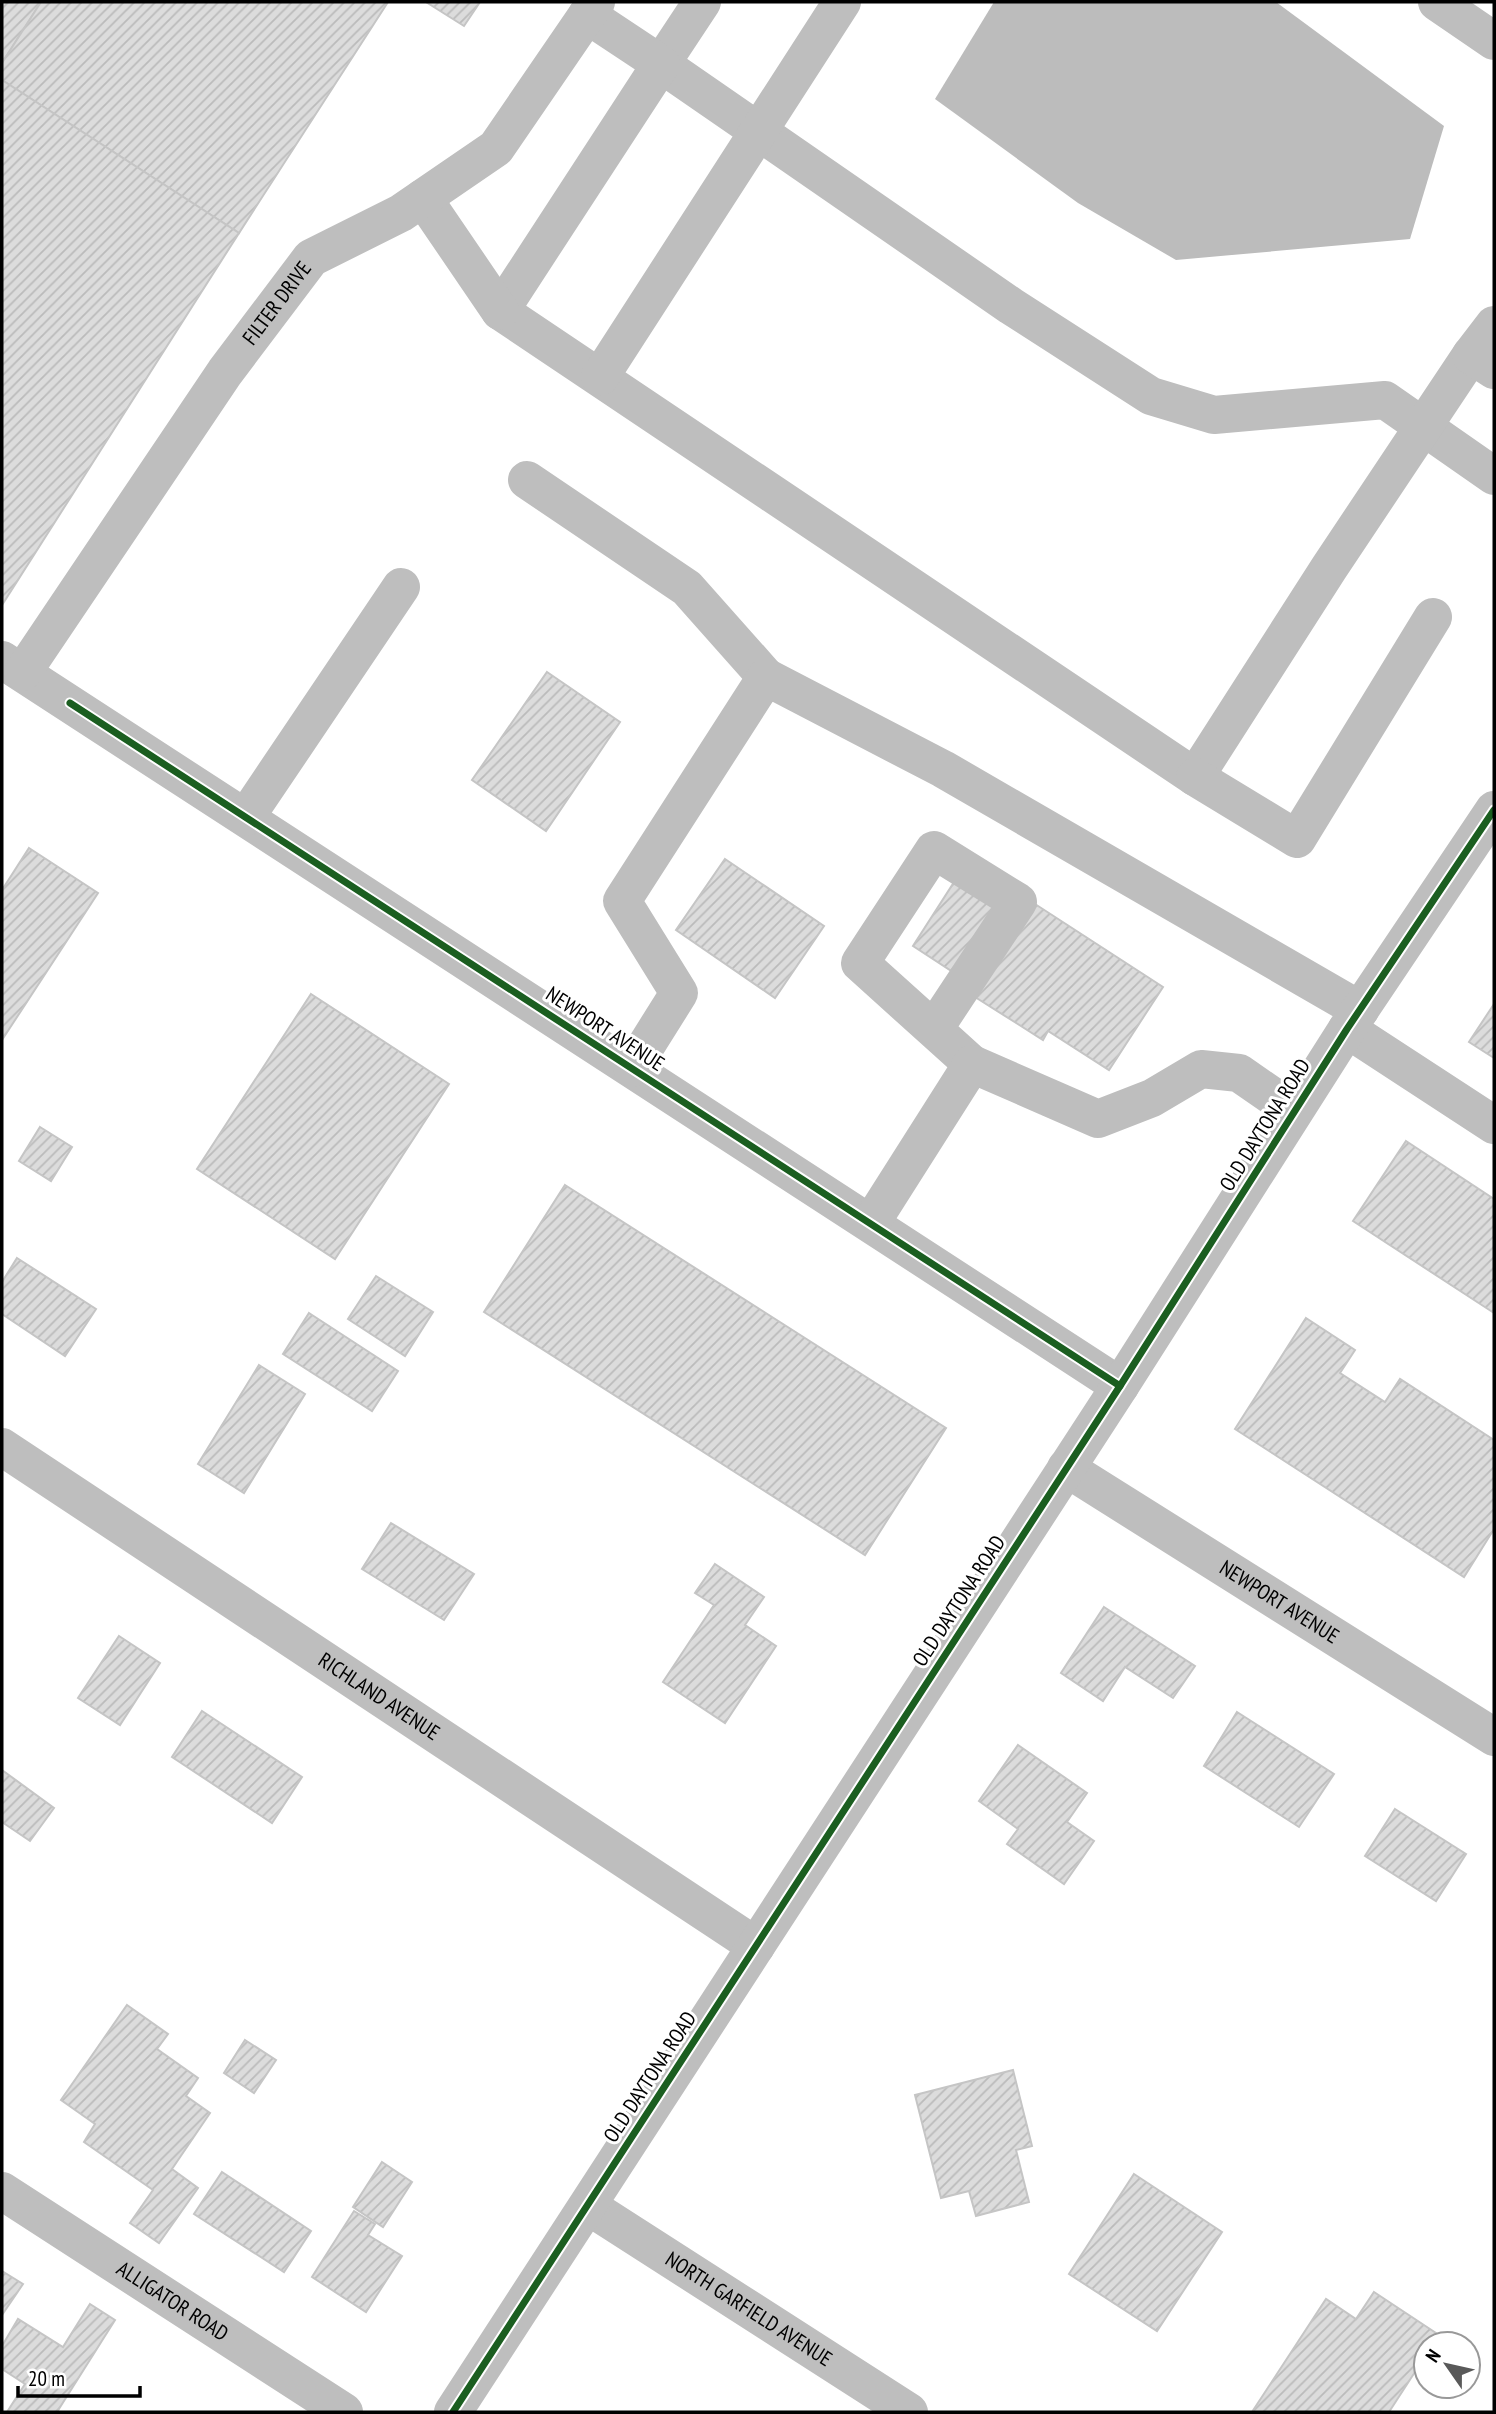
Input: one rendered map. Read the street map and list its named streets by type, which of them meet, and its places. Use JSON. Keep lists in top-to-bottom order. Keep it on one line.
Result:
{"streets":{"street":["FILTER DRIVE","NEWPORT AVENUE","OLD DAYTONA ROAD","RICHLAND AVENUE","ALLIGATOR ROAD","NORTH GARFIELD AVENUE"]},"crossings":[["FILTER DRIVE","NEWPORT AVENUE"],["NEWPORT AVENUE","OLD DAYTONA ROAD"],["OLD DAYTONA ROAD","RICHLAND AVENUE"],["OLD DAYTONA ROAD","NORTH GARFIELD AVENUE"]],"scale_bar":"20 m","north":"top left"}
